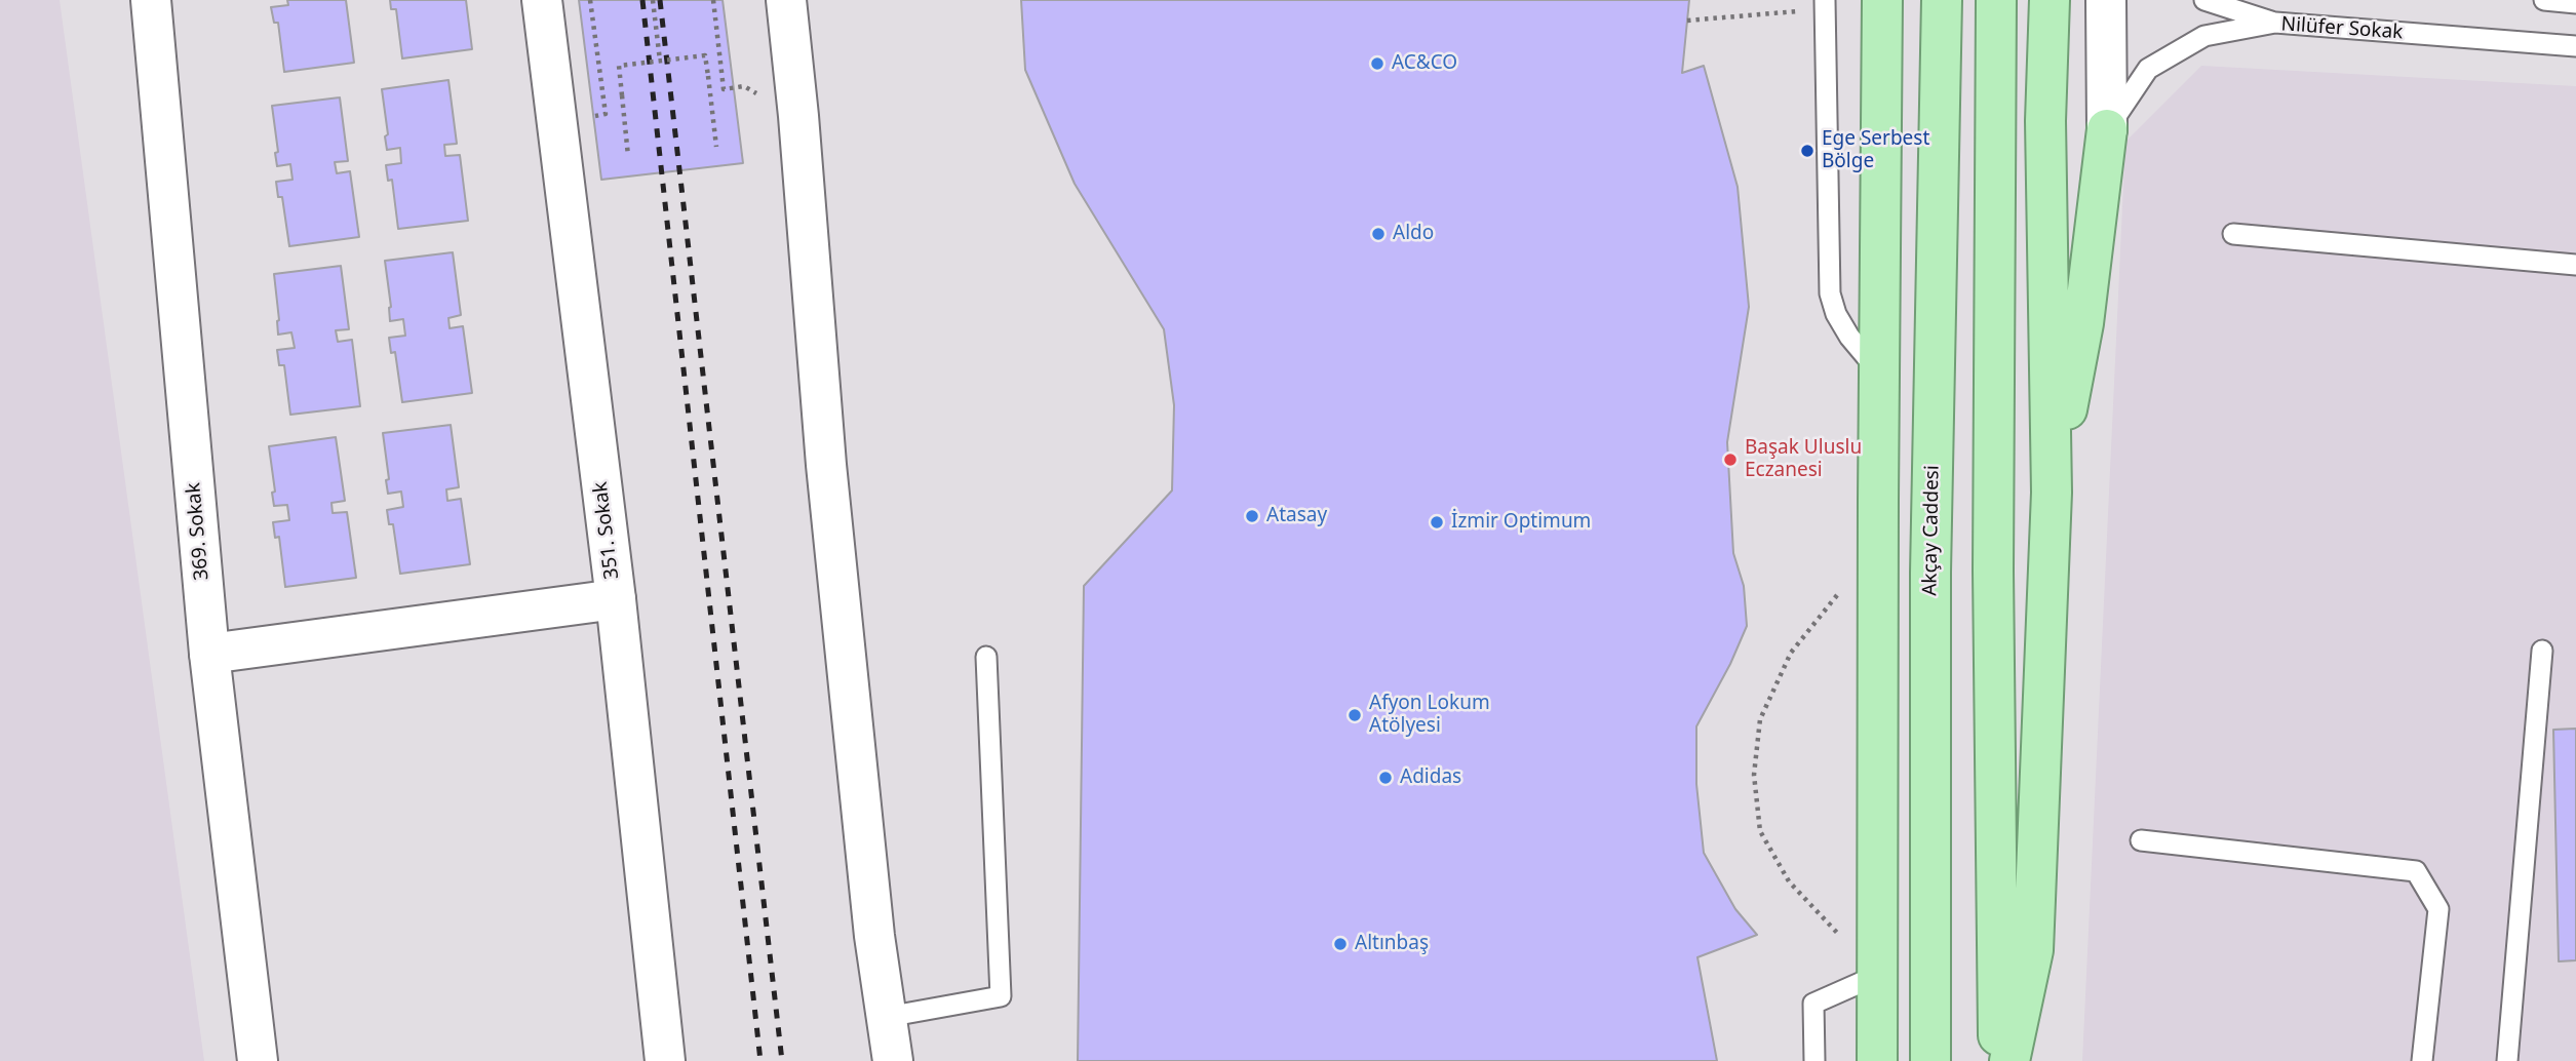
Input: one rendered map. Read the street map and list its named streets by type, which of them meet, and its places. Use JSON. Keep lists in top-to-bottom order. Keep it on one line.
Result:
{"streets":{"highway":["Akçay Caddesi"],"street":["351. Sokak","369. Sokak"],"lane":["Nilüfer Sokak"]},"places":["AC&CO","Ege Serbest Bölge","Aldo","Başak Uluslu Eczanesi","Atasay","İzmir Optimum","Afyon Lokum Atölyesi","Adidas","Altınbaş"]}
